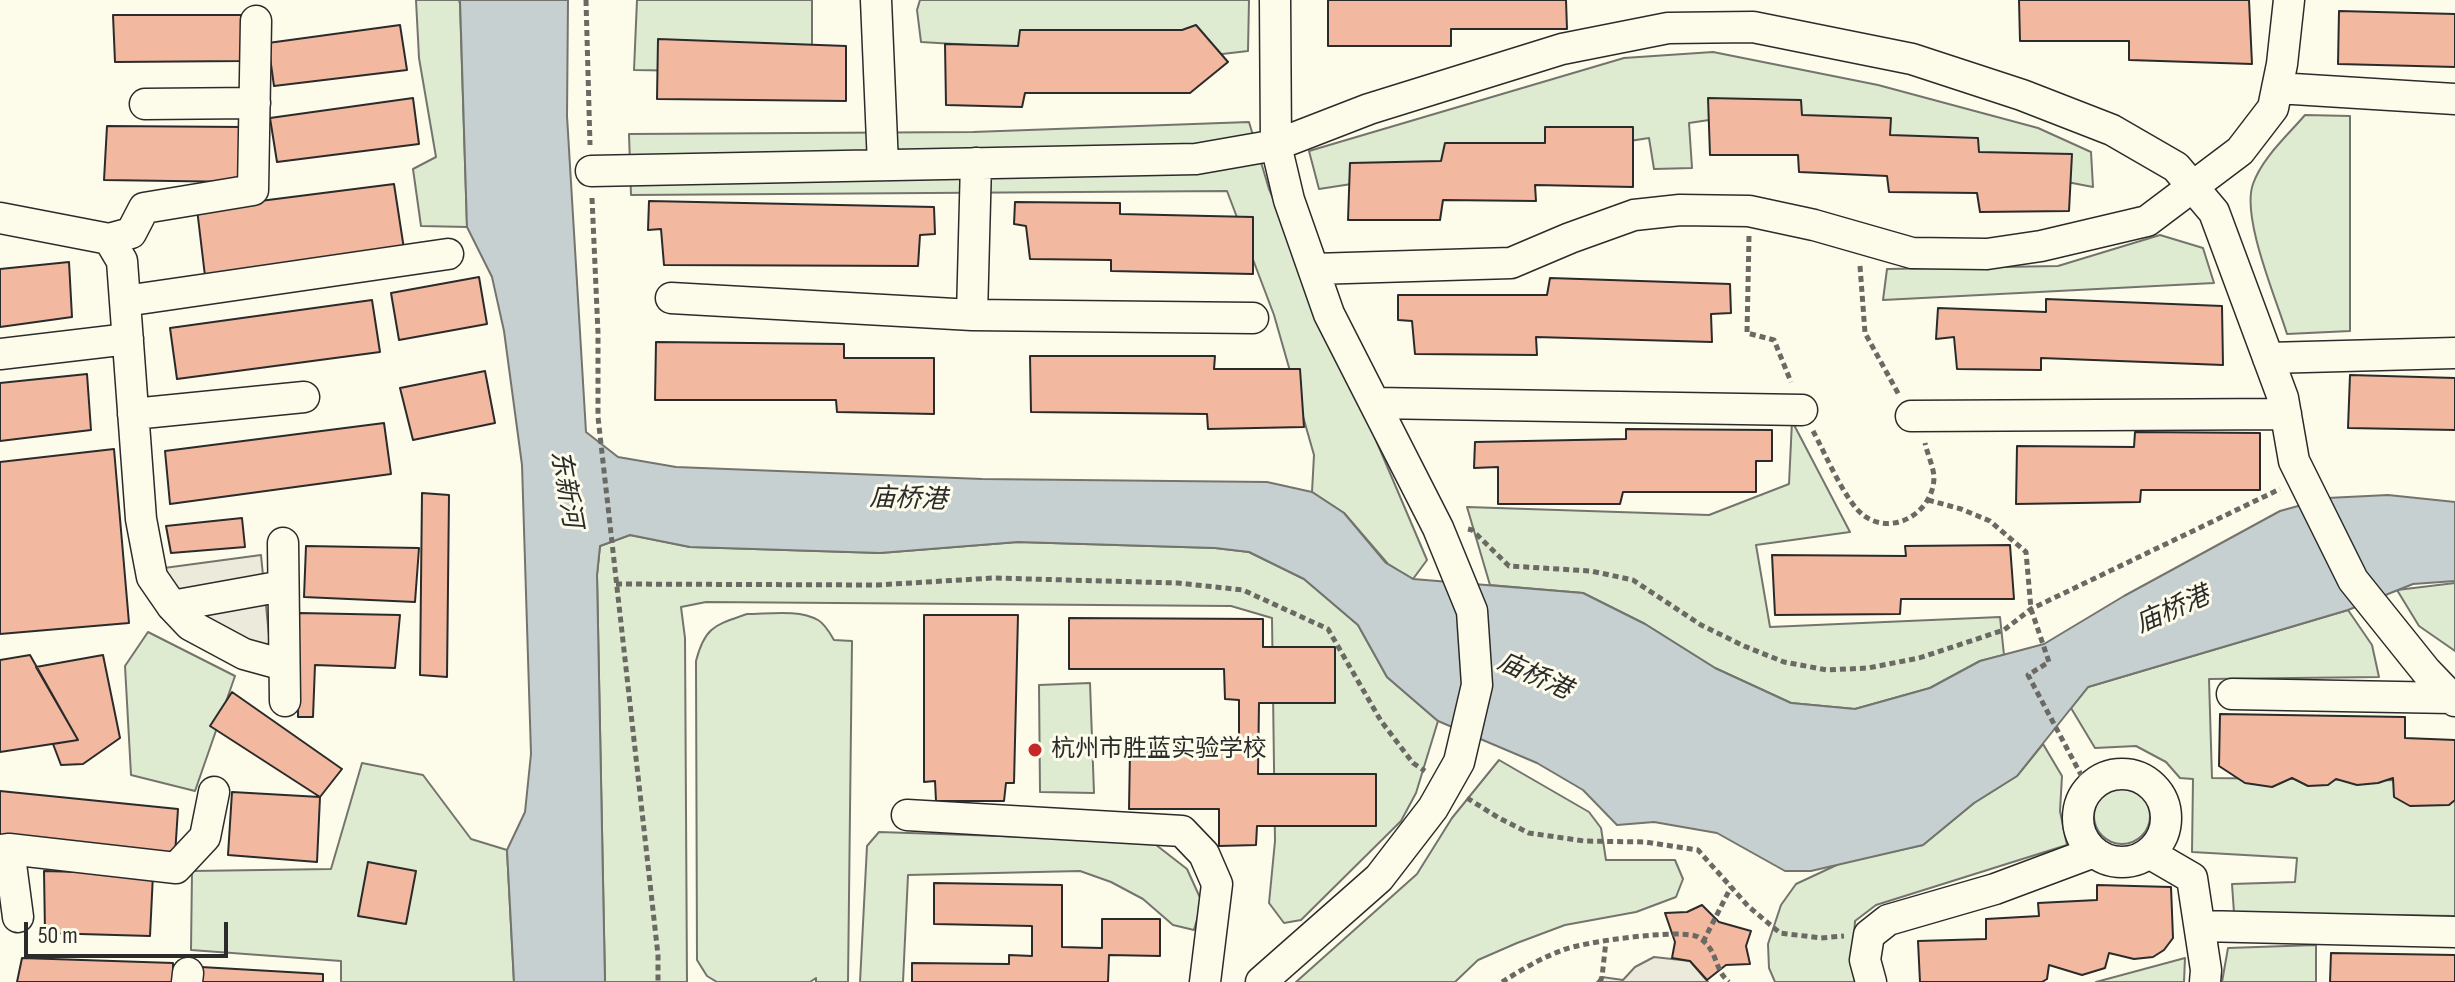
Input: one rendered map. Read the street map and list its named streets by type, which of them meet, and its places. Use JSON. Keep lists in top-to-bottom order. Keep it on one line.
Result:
{"water":["东新河","庙桥港"],"places":["杭州市胜蓝实验学校"],"scale_bar":"50 m"}
